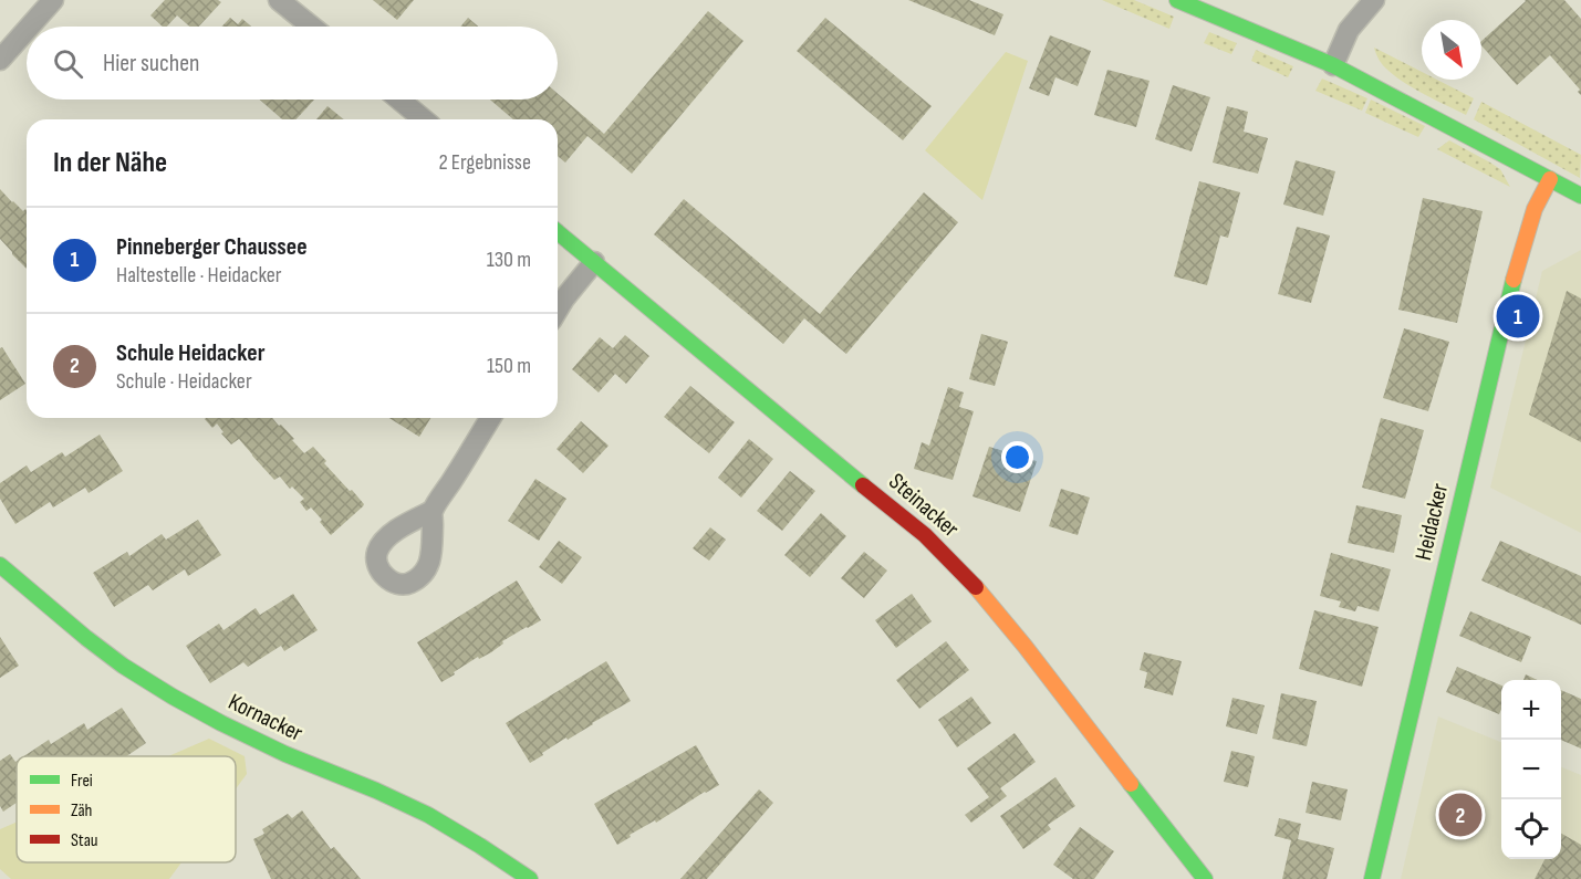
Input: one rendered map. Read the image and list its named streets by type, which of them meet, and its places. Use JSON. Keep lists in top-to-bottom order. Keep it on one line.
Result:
{"streets":{"street":["Steinacker","Heidacker","Kornacker"]},"legend":["Frei","Zäh","Stau"],"north":"bottom right","page":{"search":"Hier suchen","heading":["In der Nähe","2 Ergebnisse"],"list":[{"mark":"1","name":"Pinneberger Chaussee","note":"Haltestelle · Heidacker","value":"130 m"},{"mark":"2","name":"Schule Heidacker","note":"Schule · Heidacker","value":"150 m"}],"pins":["1","2"],"map_buttons":["+","−"]}}
